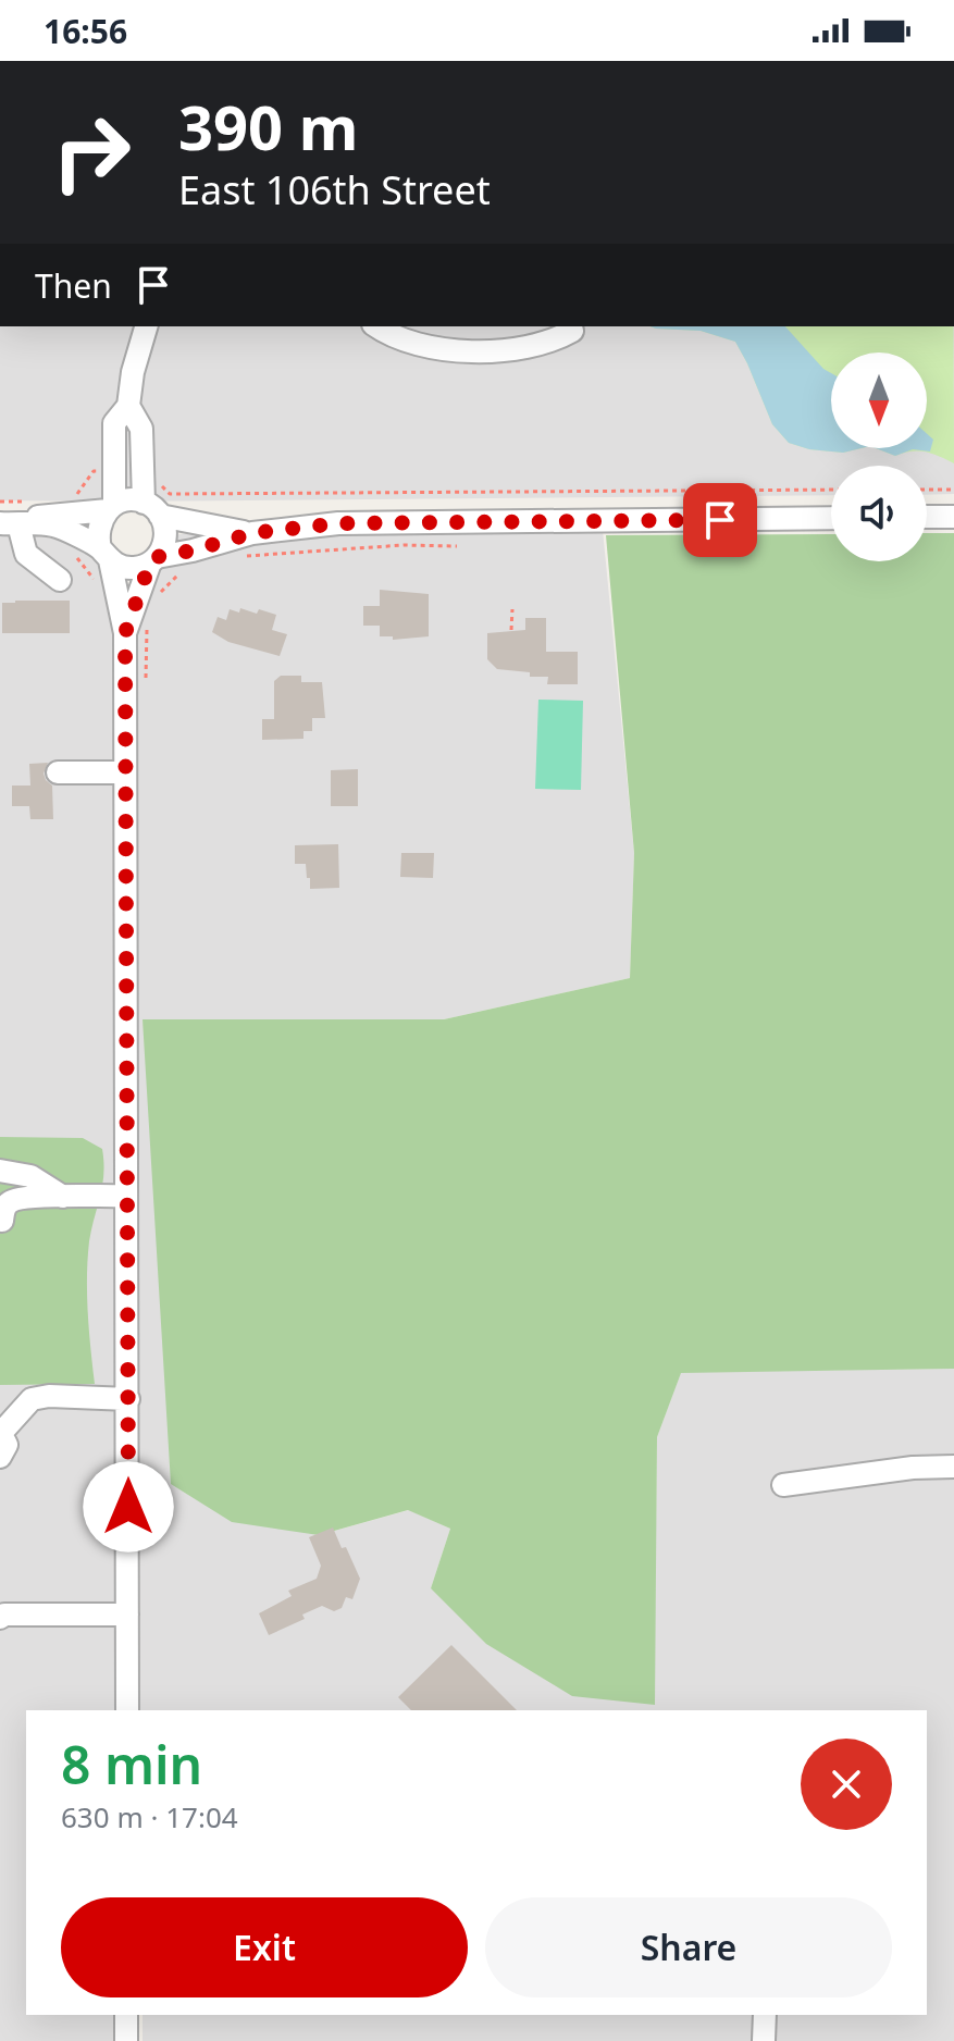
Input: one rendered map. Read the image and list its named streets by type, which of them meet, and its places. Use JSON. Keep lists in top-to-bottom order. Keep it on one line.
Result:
{"north":"bottom","page":{"status":"16:56","turn":["390 m","East 106th Street"],"then":"Then","heading":["8 min","630 m · 17:04"],"buttons":["Exit","Share"]}}
